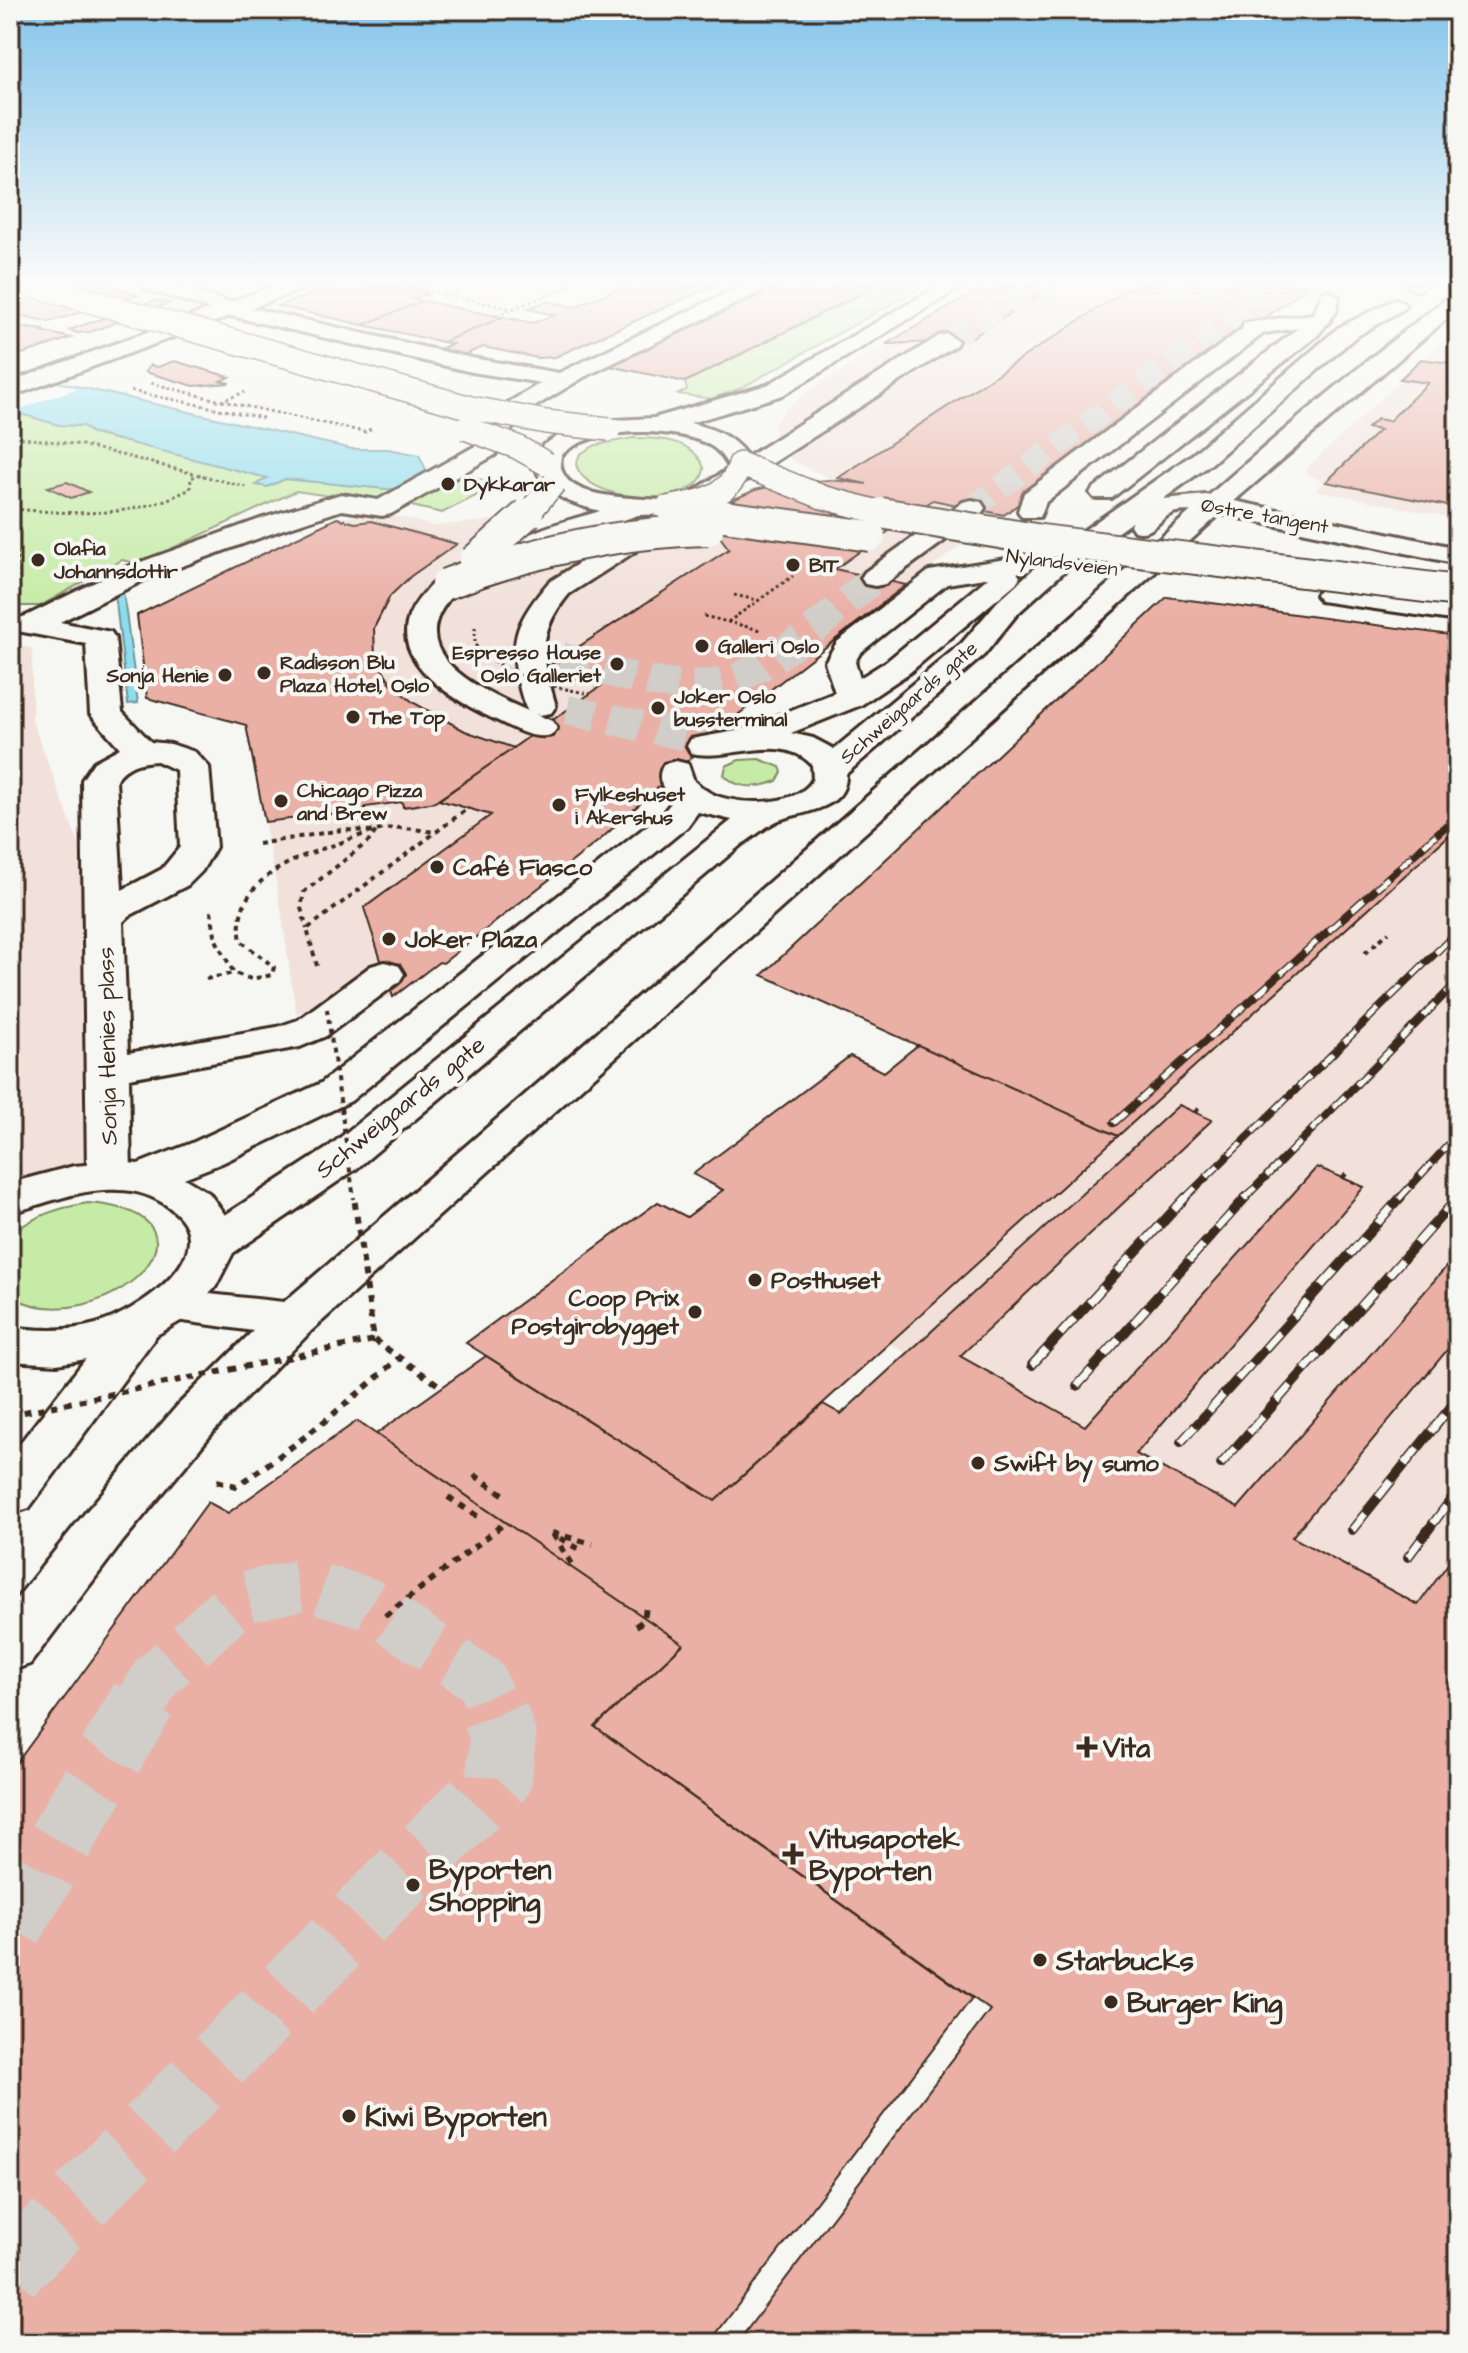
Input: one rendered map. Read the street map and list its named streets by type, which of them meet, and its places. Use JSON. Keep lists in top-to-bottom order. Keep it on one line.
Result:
{"streets":{"main road":["Østre tangent","Nylandsveien","Schweigaards gate","Sonja Henies plass"]},"crossings":[["Østre tangent","Schweigaards gate"],["Schweigaards gate","Sonja Henies plass"]],"places":{"other":["Dykkarar","Olafia Johannsdottir","BIT","Galleri Oslo","Espresso House Oslo Galleriet","Radisson Blu Plaza Hotel, Oslo","Sonja Henie","Joker Oslo bussterminal","The Top","Chicago Pizza and Brew","Fylkeshuset i Akershus","Café Fiasco","Joker Plaza","Posthuset","Coop Prix Postgirobygget","Swift by sumo","Byporten Shopping","Starbucks","Burger King","Kiwi Byporten"],"health":["Vita","Vitusapotek Byporten"]}}
